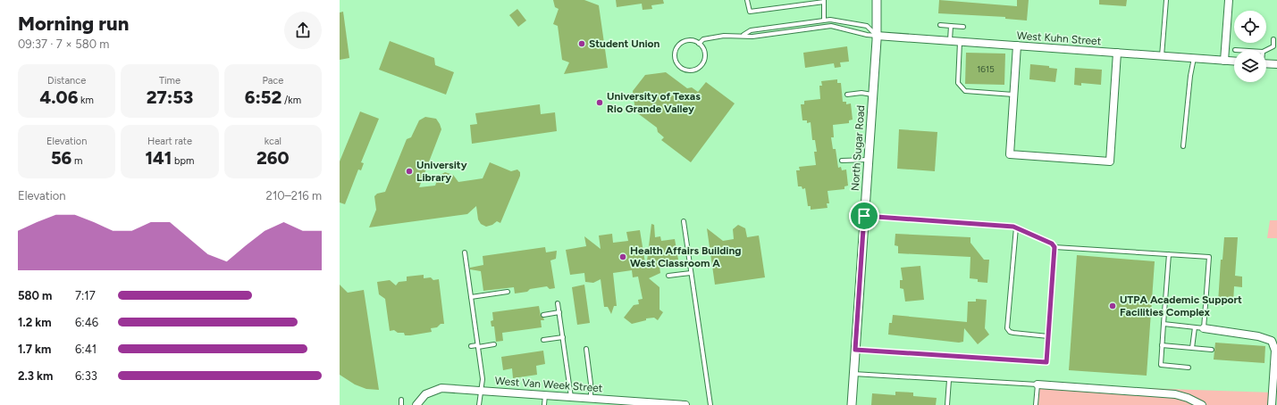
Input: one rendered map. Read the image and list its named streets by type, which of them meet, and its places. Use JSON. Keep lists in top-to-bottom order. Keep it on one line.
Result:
{"streets":{"street":["West Kuhn Street","North Sugar Road","West Van Week Street"]},"crossings":[["West Kuhn Street","North Sugar Road"]],"places":["Student Union","University of Texas Rio Grande Valley","University Library","Health Affairs Building West Classroom A","UTPA Academic Support Facilities Complex"],"house_numbers":["1615"],"page":{"heading":["Morning run","09:37 · 7 × 580 m"],"stats":[["Distance","4.06 km"],["Time","27:53"],["Pace","6:52 /km"],["Elevation","56 m"],["Heart rate","141 bpm"],["kcal","260"]],"chart":["Elevation","210–216 m"],"list":[{"name":"580 m","note":"7:17"},{"name":"1.2 km","note":"6:46"},{"name":"1.7 km","note":"6:41"},{"name":"2.3 km","note":"6:33"}]}}
